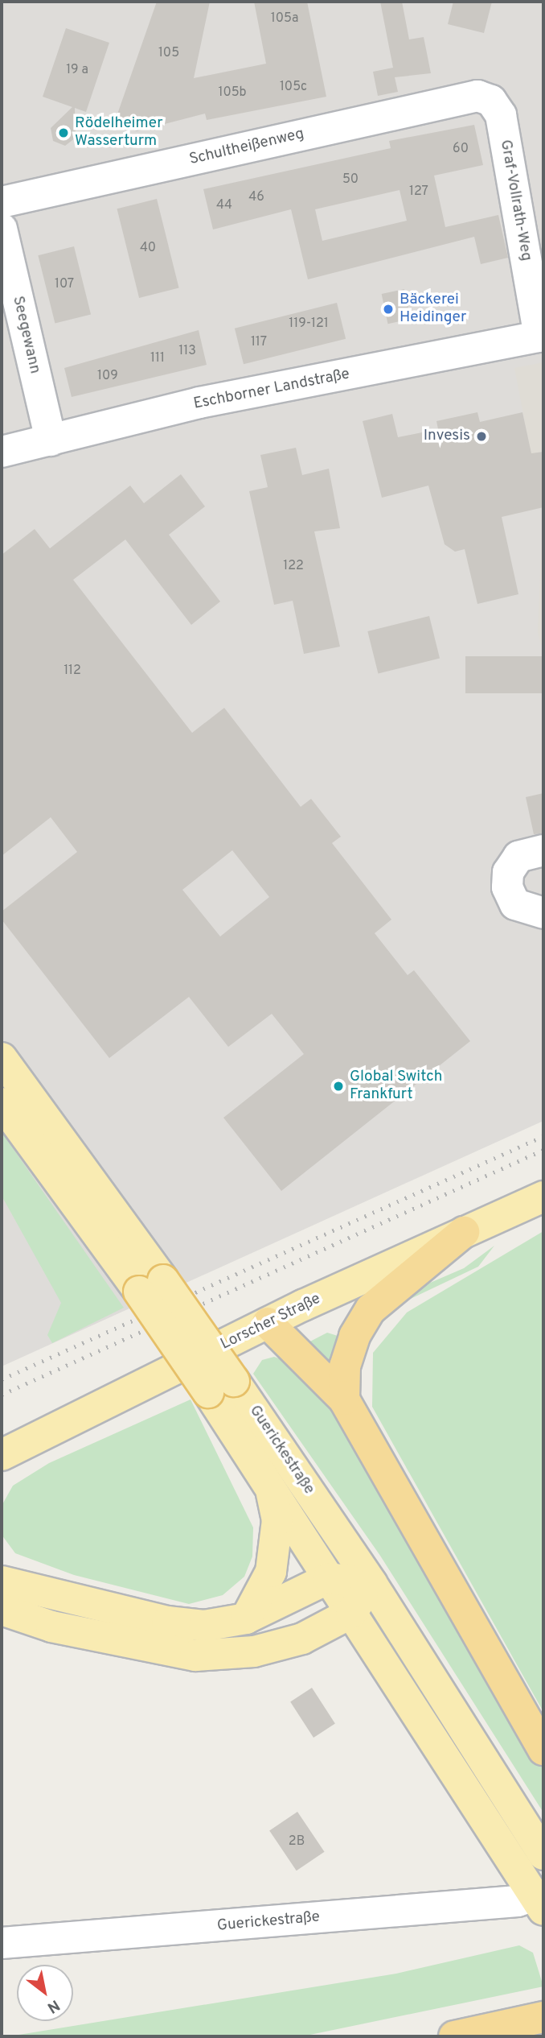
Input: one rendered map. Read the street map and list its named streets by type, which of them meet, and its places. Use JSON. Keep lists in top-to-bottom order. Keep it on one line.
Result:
{"streets":{"main road":["Lorscher Straße","Guerickestraße"],"street":["Schultheißenweg","Graf-Vollrath-Weg","Seegewann","Eschborner Landstraße"]},"crossings":[["Schultheißenweg","Graf-Vollrath-Weg"],["Graf-Vollrath-Weg","Eschborner Landstraße"],["Seegewann","Eschborner Landstraße"]],"places":["Rödelheimer Wasserturm","Bäckerei Heidinger","Invesis","Global Switch Frankfurt"],"house_numbers":["105a","105","19 a","105c","105b","60","50","127","46","44","40","107","119-121","117","113","111","109","122","112","2B"],"north":"bottom right"}
